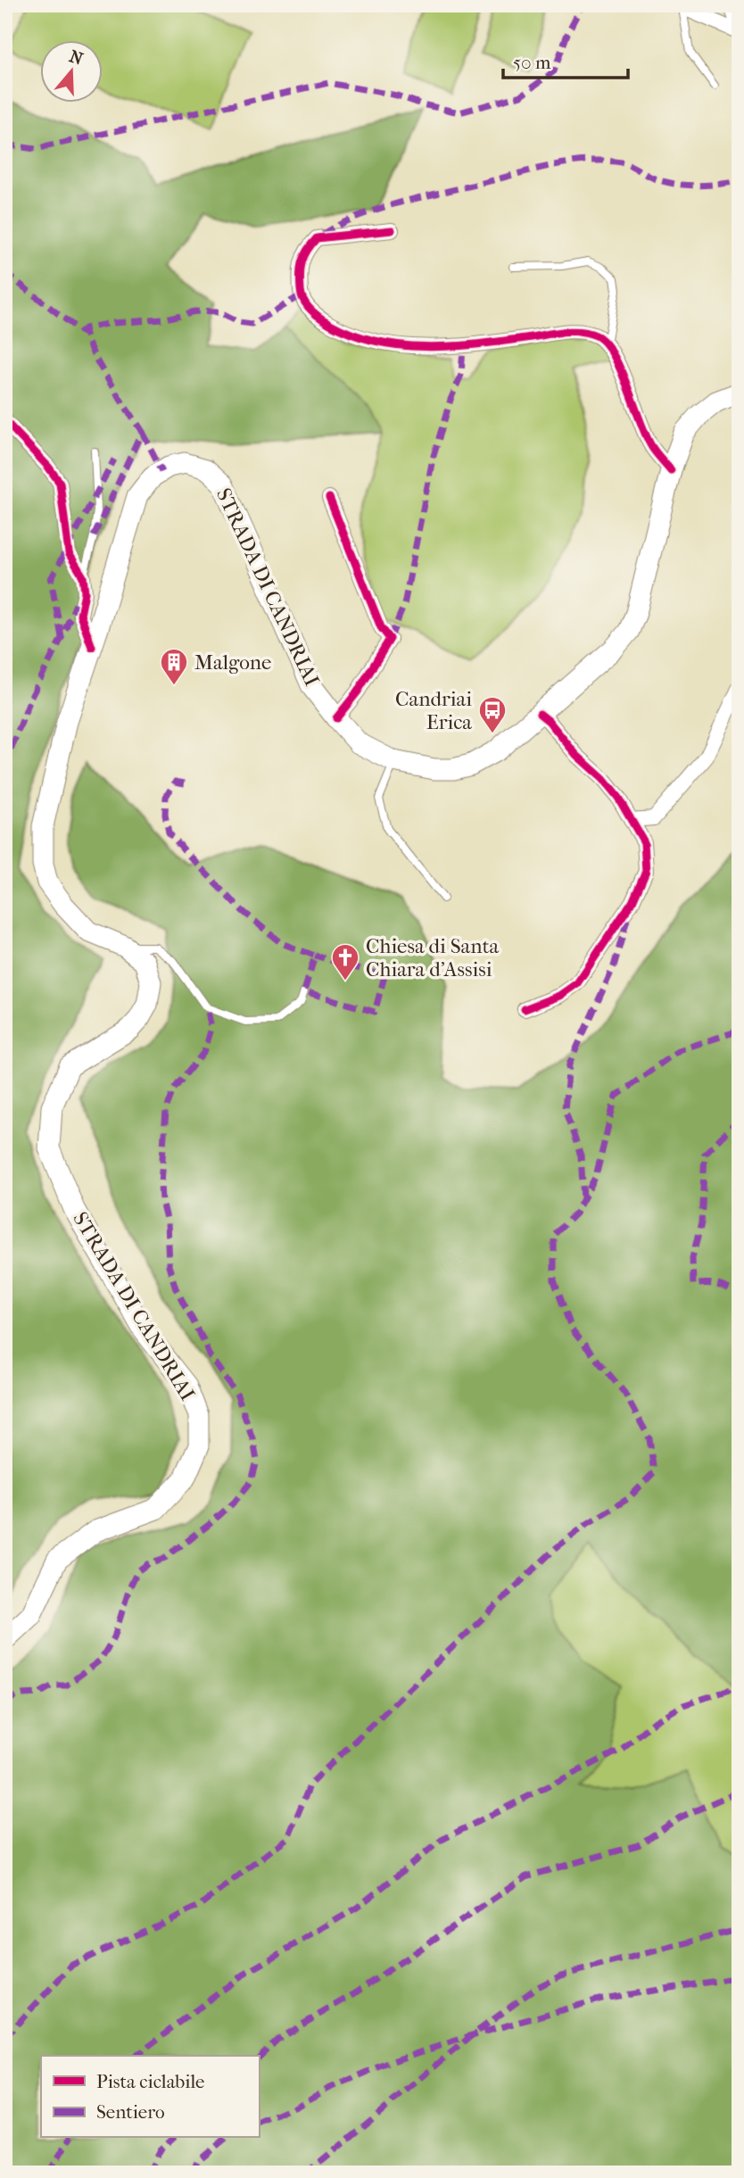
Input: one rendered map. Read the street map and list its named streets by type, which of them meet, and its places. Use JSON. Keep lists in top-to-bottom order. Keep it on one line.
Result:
{"streets":{"main road":["STRADA DI CANDRIAI"]},"places":{"building":["Malgone"],"bus stop":["Candriai Erica"],"church":["Chiesa di Santa Chiara d'Assisi"]},"legend":["Pista ciclabile","Sentiero"],"scale_bar":"50 m","north":"top"}
